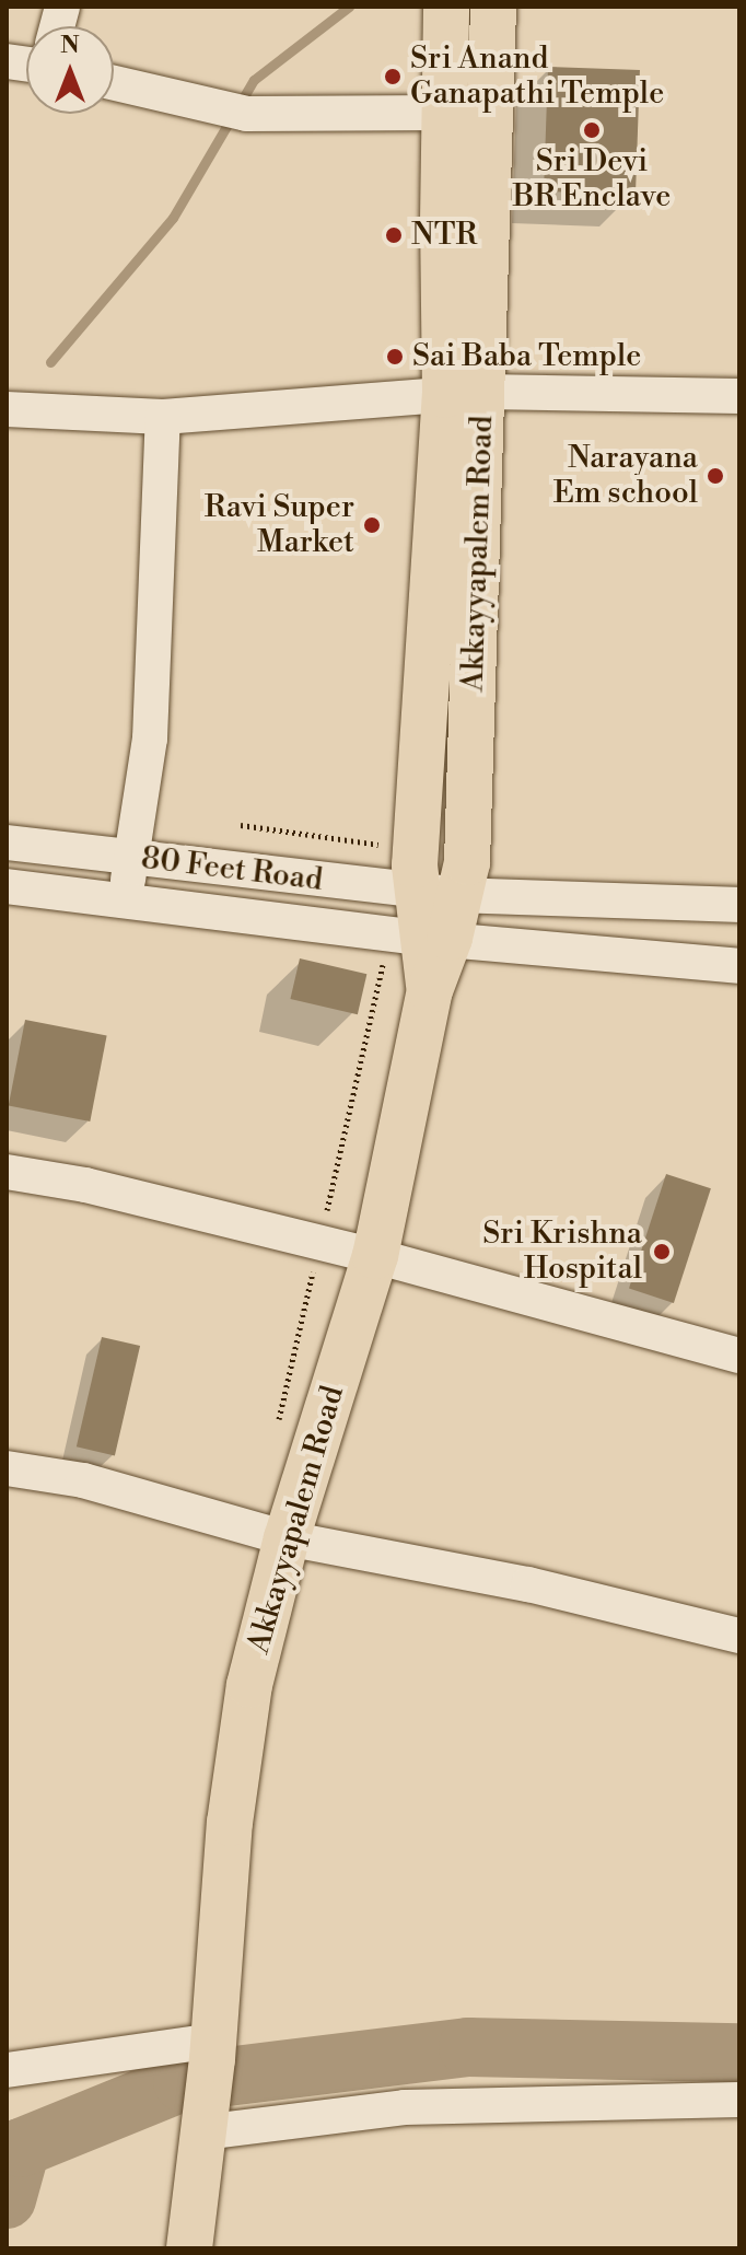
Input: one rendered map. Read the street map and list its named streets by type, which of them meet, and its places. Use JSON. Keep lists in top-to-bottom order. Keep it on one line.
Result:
{"streets":{"main road":["Akkayyapalem Road"],"street":["80 Feet Road"]},"crossings":[["Akkayyapalem Road","80 Feet Road"]],"places":["Sri Anand Ganapathi Temple","Sri Devi BR Enclave","NTR","Sai Baba Temple","Narayana Em school","Ravi Super Market","Sri Krishna Hospital"],"north":"top"}
